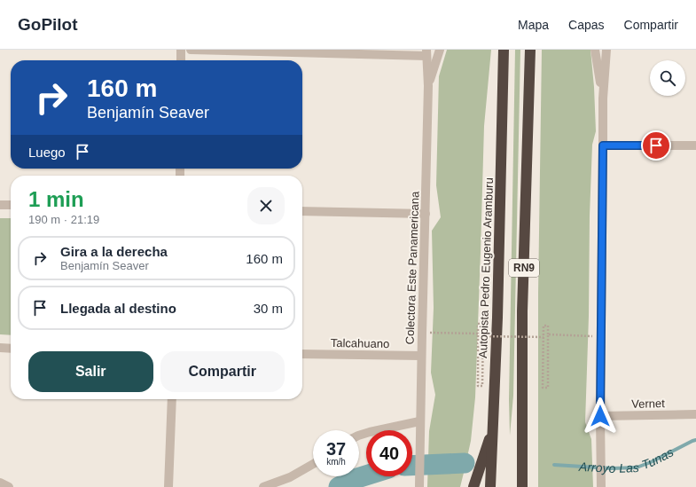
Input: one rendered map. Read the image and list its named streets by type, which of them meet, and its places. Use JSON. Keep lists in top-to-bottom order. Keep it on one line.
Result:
{"streets":{"highway":["Autopista Pedro Eugenio Aramburu","RN9"],"street":["Colectora Este Panamericana","Talcahuano","Vernet"]},"crossings":[["Colectora Este Panamericana","Talcahuano"]],"water":["Arroyo Las Tunas"],"page":{"header":"GoPilot","nav":["Mapa","Capas","Compartir"],"turn":["160 m","Benjamín Seaver"],"then":"Luego","heading":["1 min","190 m · 21:19"],"list":[{"name":"Gira a la derecha","note":"Benjamín Seaver","value":"160 m"},{"name":"Llegada al destino","value":"30 m"}],"buttons":["Salir","Compartir"],"speed":"37 km/h","limit":"40"}}
